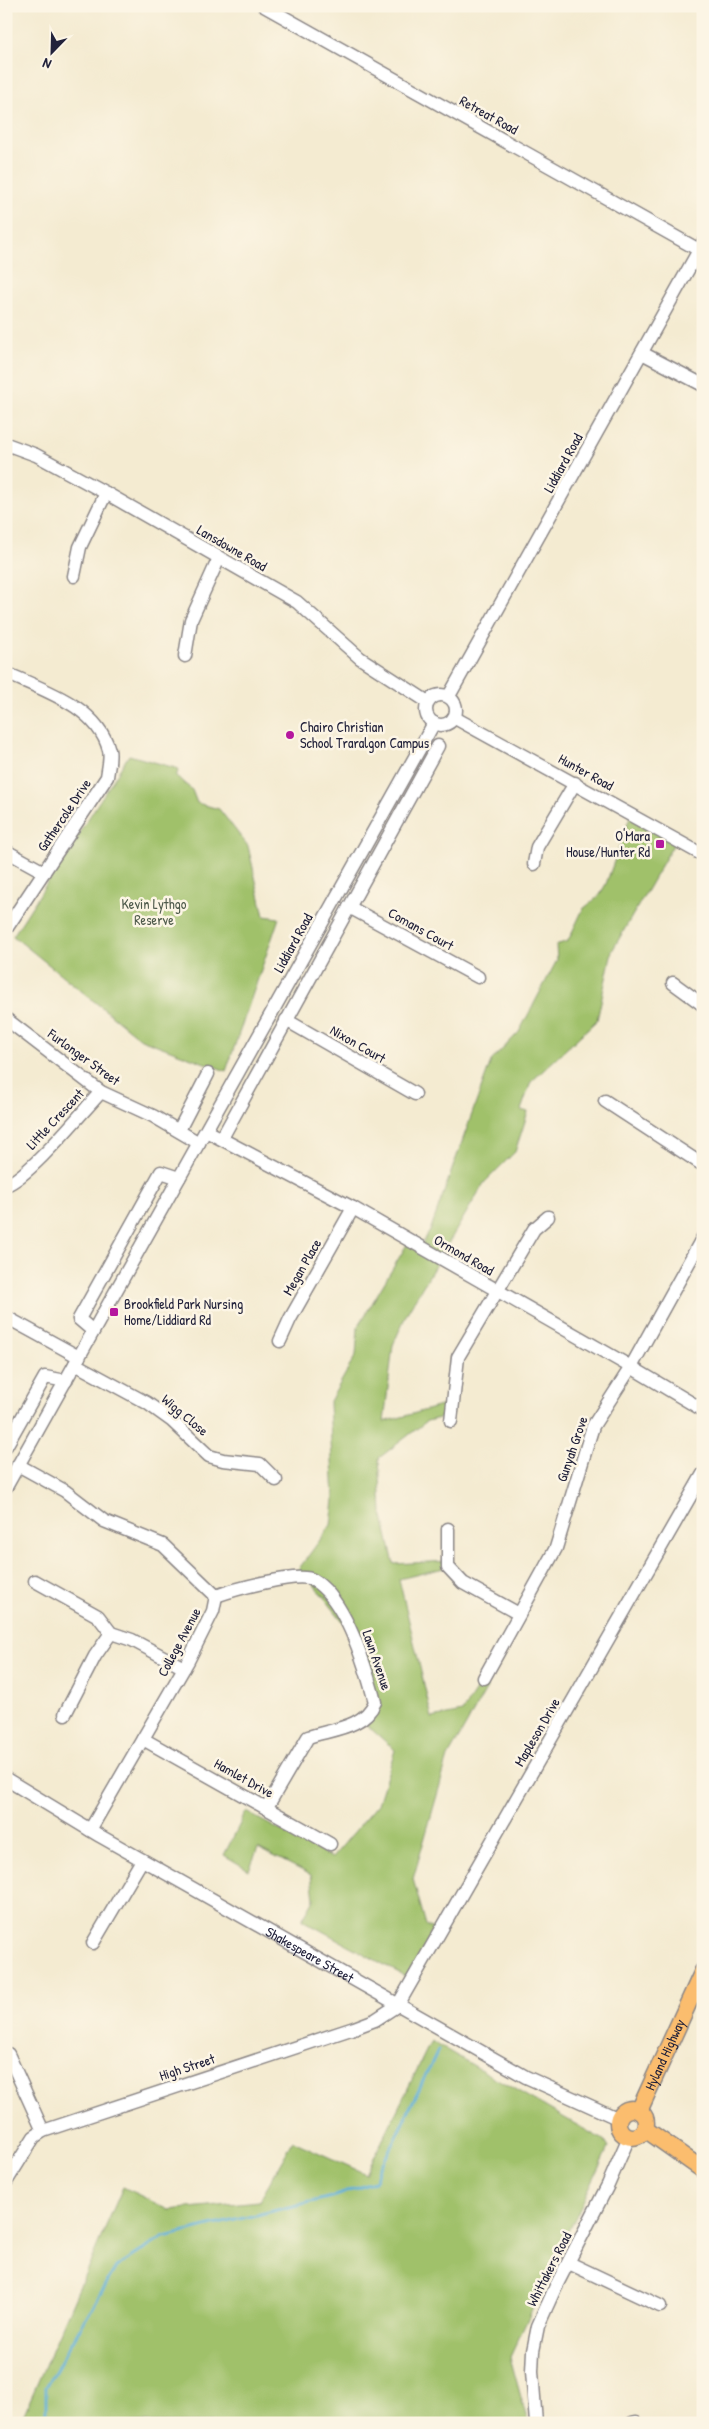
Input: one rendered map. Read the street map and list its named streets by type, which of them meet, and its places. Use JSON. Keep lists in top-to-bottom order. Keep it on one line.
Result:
{"streets":{"main road":["Hyland Highway"],"street":["Retreat Road","Liddiard Road","Lansdowne Road","Hunter Road","Gathercole Drive","Comans Court","Nixon Court","Furlonger Street","Little Crescent","Ormond Road","Megan Place","Wigg Close","Gunyah Grove","College Avenue","Lawn Avenue","Mapleson Drive","Hamlet Drive","Shakespeare Street","High Street","Whittakers Road"]},"crossings":[["Retreat Road","Liddiard Road"],["Liddiard Road","Lansdowne Road"],["Liddiard Road","Hunter Road"],["Liddiard Road","Furlonger Street"],["Liddiard Road","Ormond Road"],["Liddiard Road","Wigg Close"],["Liddiard Road","College Avenue"],["Lansdowne Road","Hunter Road"],["Furlonger Street","Little Crescent"],["Ormond Road","Megan Place"],["Ormond Road","Gunyah Grove"],["College Avenue","Lawn Avenue"],["College Avenue","Hamlet Drive"],["College Avenue","Shakespeare Street"],["Lawn Avenue","Hamlet Drive"],["Mapleson Drive","Shakespeare Street"],["Mapleson Drive","High Street"],["Shakespeare Street","Hyland Highway"],["Shakespeare Street","High Street"],["Shakespeare Street","Whittakers Road"],["Hyland Highway","Whittakers Road"]],"parks":["Kevin Lythgo Reserve"],"places":{"other":["Chairo Christian School Traralgon Campus"],"transit":["O'Mara House/Hunter Rd","Brookfield Park Nursing Home/Liddiard Rd"]},"north":"bottom left"}
